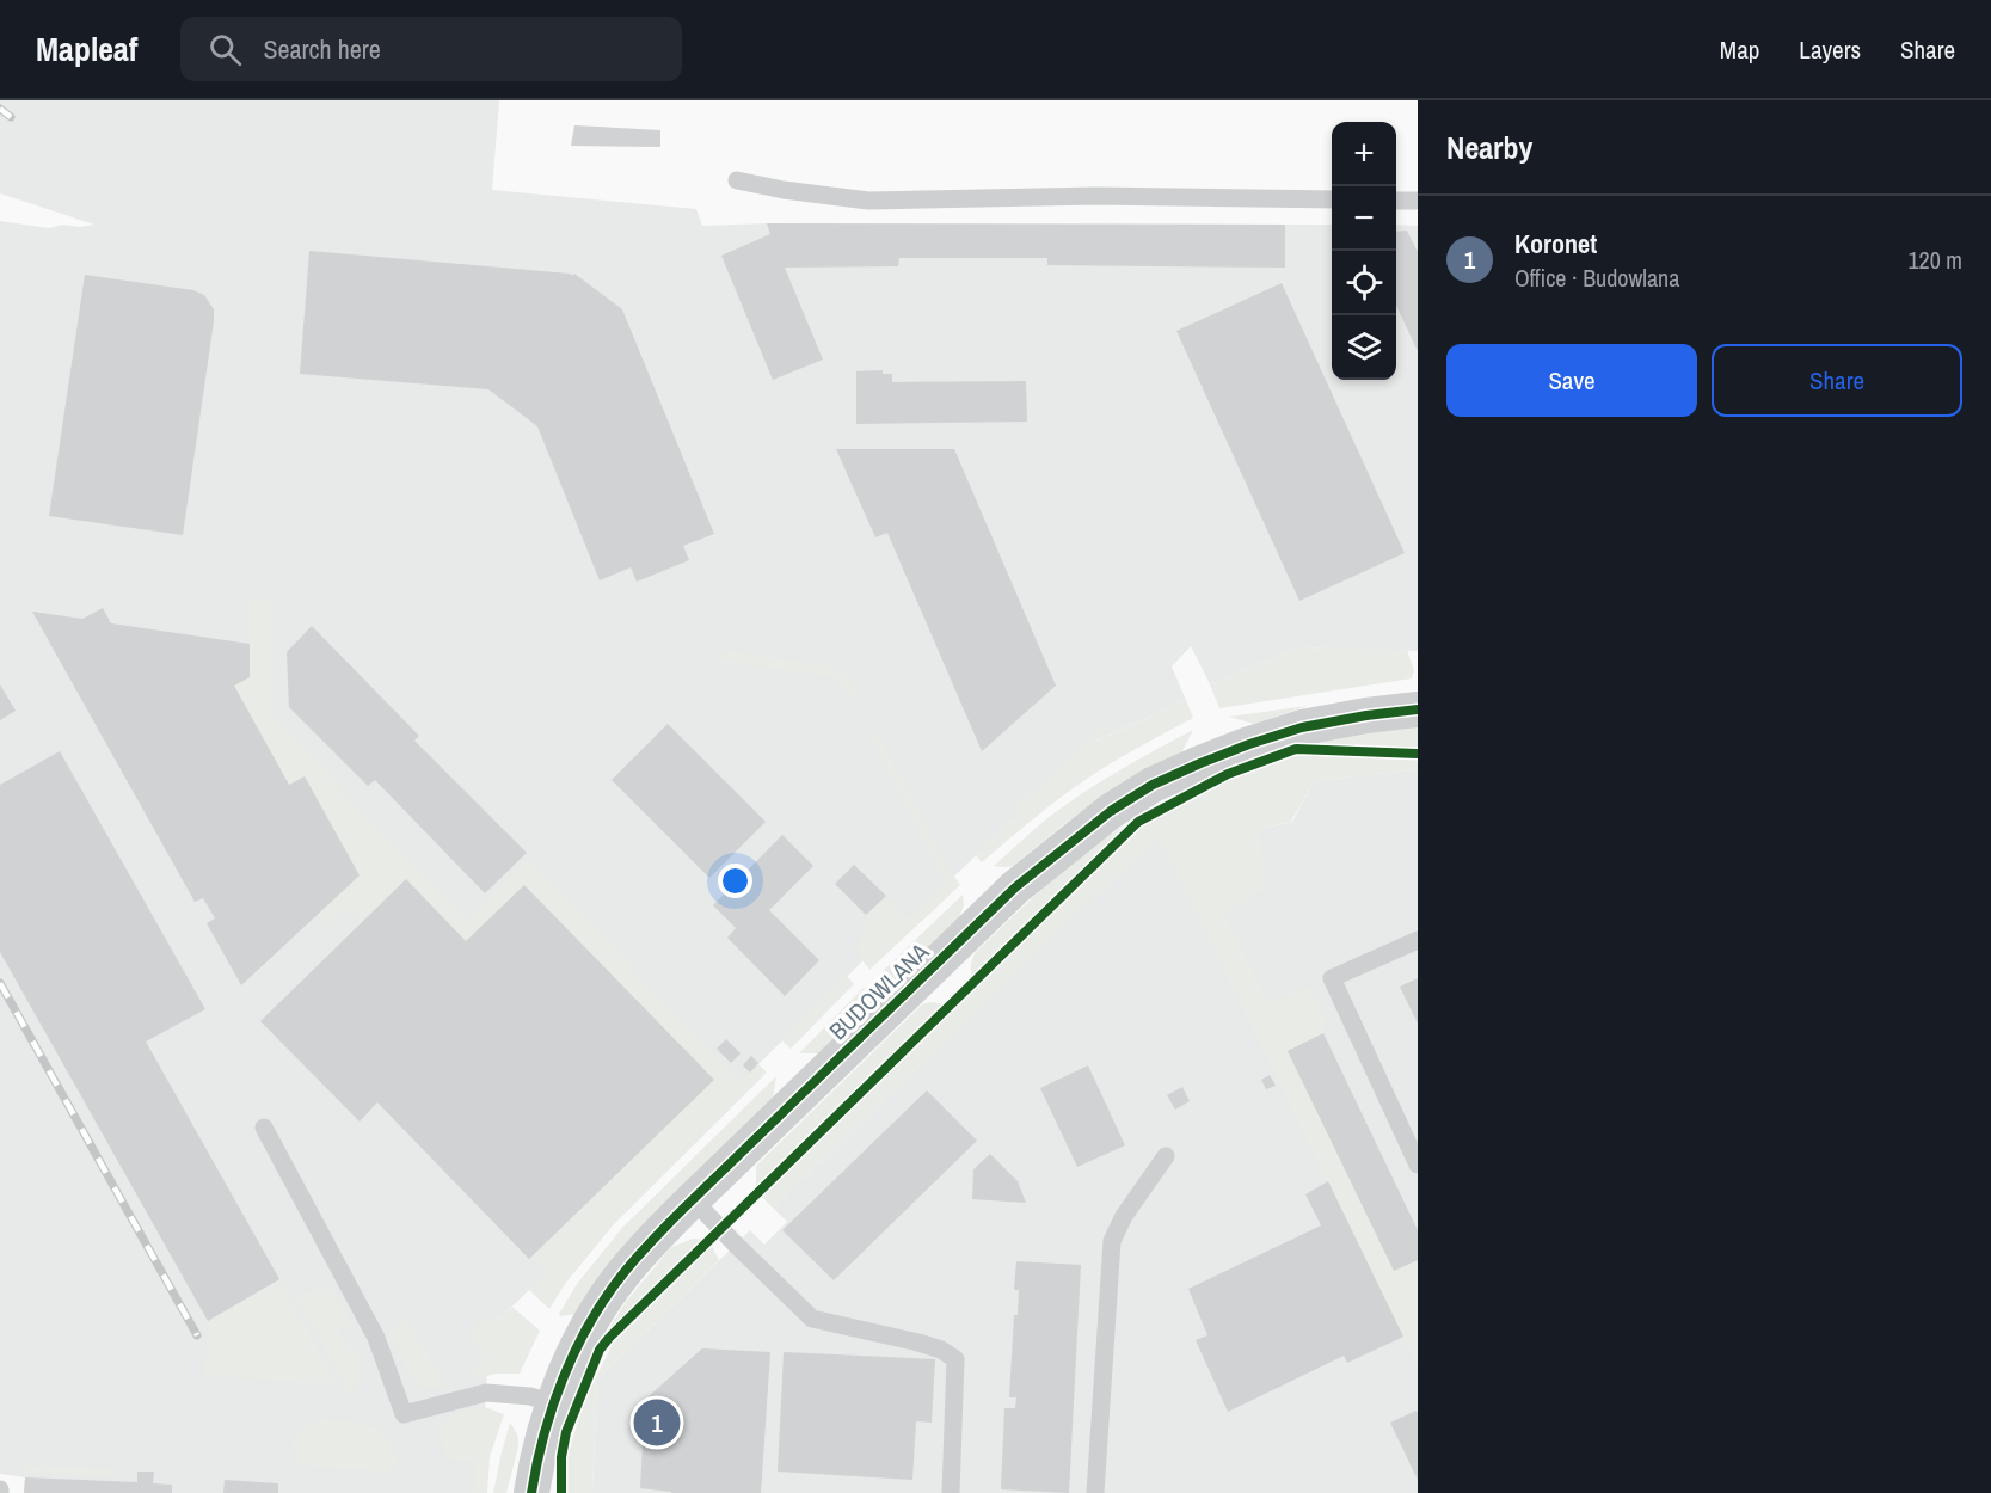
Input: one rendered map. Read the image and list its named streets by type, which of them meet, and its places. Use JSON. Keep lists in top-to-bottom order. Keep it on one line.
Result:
{"streets":{"street":["BUDOWLANA"]},"page":{"header":"Mapleaf","search":"Search here","nav":["Map","Layers","Share"],"heading":"Nearby","map_buttons":["+","−"],"list":[{"mark":"1","name":"Koronet","note":"Office · Budowlana","value":"120 m"}],"buttons":["Save","Share"],"pins":"1"}}
